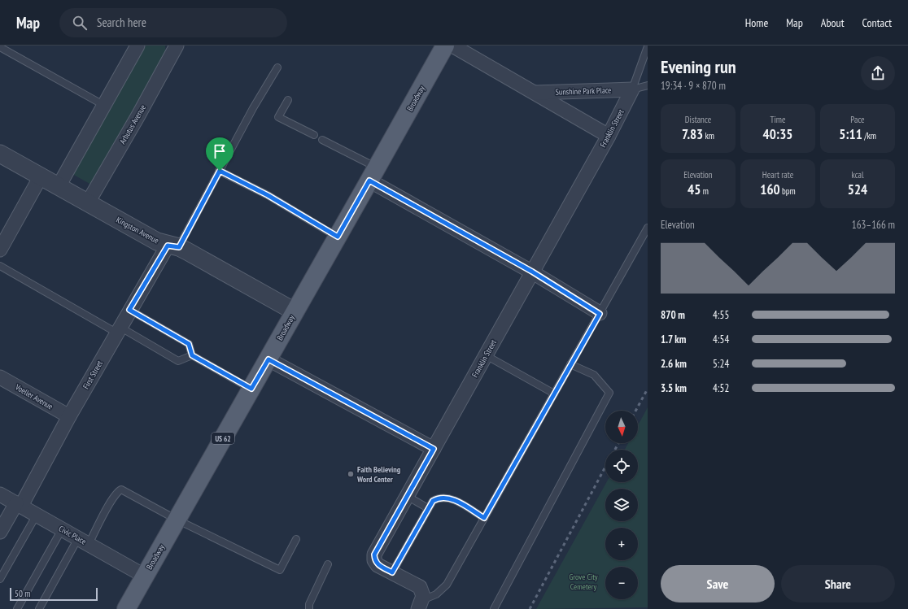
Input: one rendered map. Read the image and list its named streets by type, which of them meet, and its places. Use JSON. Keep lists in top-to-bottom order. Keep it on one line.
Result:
{"streets":{"main road":["Broadway","US 62"],"street":["Sunshine Park Place","Arbutus Avenue","Franklin Street","Kingston Avenue","First Street","Voeller Avenue","Civic Place"]},"crossings":[["Sunshine Park Place","Franklin Street"],["Broadway","Kingston Avenue"],["Broadway","Civic Place"],["Arbutus Avenue","Kingston Avenue"],["Kingston Avenue","First Street"],["First Street","Voeller Avenue"],["First Street","Civic Place"]],"parks":["Grove City Cemetery"],"places":["Faith Believing Word Center"],"scale_bar":"50 m","north":"bottom","page":{"header":"Map","search":"Search here","nav":["Home","Map","About","Contact"],"heading":["Evening run","19:34 · 9 × 870 m"],"stats":[["Distance","7.83 km"],["Time","40:35"],["Pace","5:11 /km"],["Elevation","45 m"],["Heart rate","160 bpm"],["kcal","524"]],"chart":["Elevation","163–166 m"],"list":[{"name":"870 m","note":"4:55"},{"name":"1.7 km","note":"4:54"},{"name":"2.6 km","note":"5:24"},{"name":"3.5 km","note":"4:52"}],"map_buttons":["+","−"],"buttons":["Save","Share"],"scale":"50 m"}}
